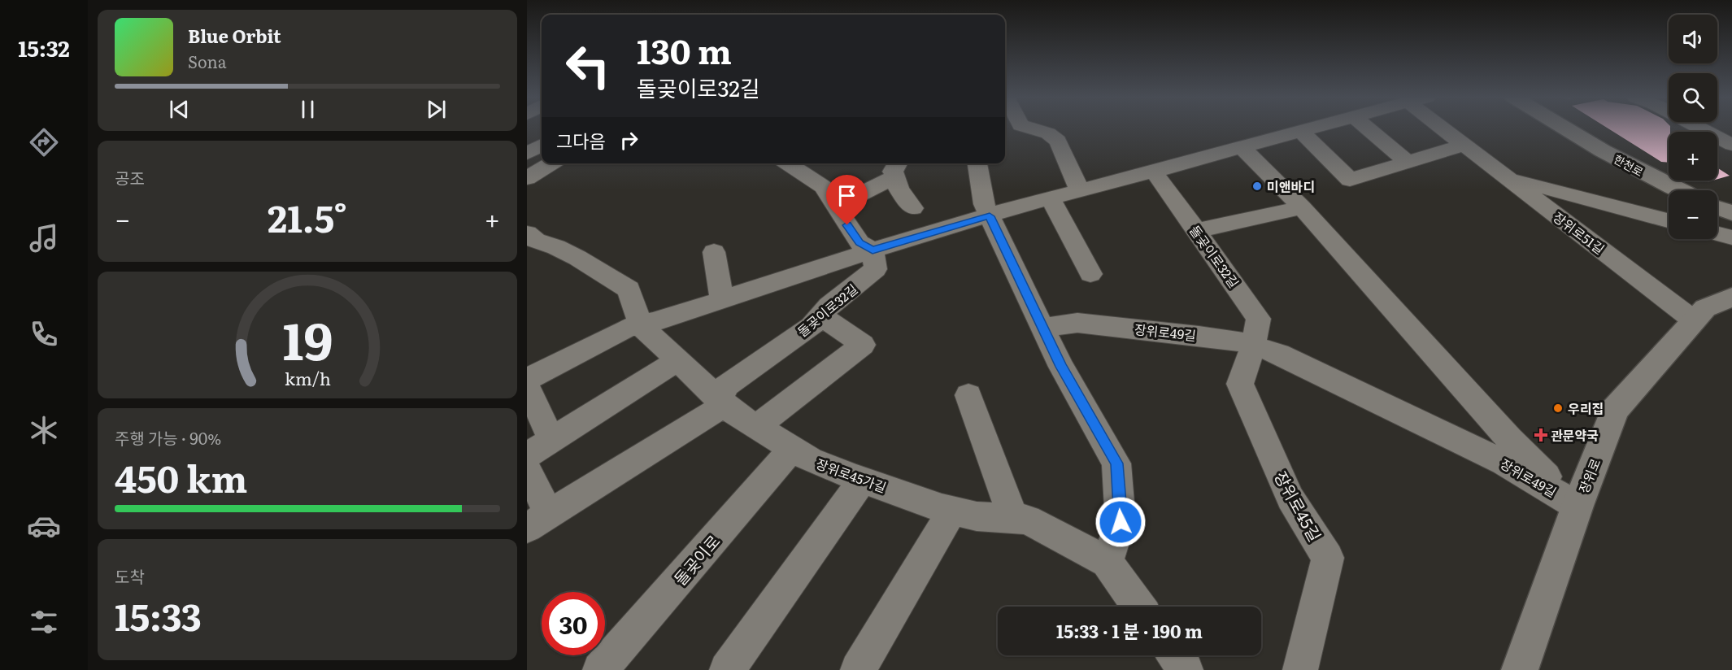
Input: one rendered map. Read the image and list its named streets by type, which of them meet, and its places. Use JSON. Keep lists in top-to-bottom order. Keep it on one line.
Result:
{"streets":{"street":["한천로","장위로51길","돌곶이로32길","장위로49길","장위로45가길","장위로","장위로45길","돌곶이로"]},"crossings":[["장위로51길","장위로"],["돌곶이로32길","장위로49길"],["돌곶이로32길","장위로45가길"],["돌곶이로32길","장위로45길"],["장위로49길","장위로"],["장위로49길","장위로45길"],["장위로45가길","돌곶이로"]],"places":{"other":["미앤바디","우리집"],"health":["관문약국"]},"page":{"tabs":"15:32","map_buttons":["+","−"],"turn":["130 m","돌곶이로32길"],"song":["Blue Orbit","Sona"],"then":"그다음","tile":["공조",["주행 가능 · 90%","450 km"],["도착","15:33"]],"heat":["−","21.5°","+"],"limit":"30","trip":"15:33 · 1 분 · 190 m","gauge":["19","km/h"]}}
